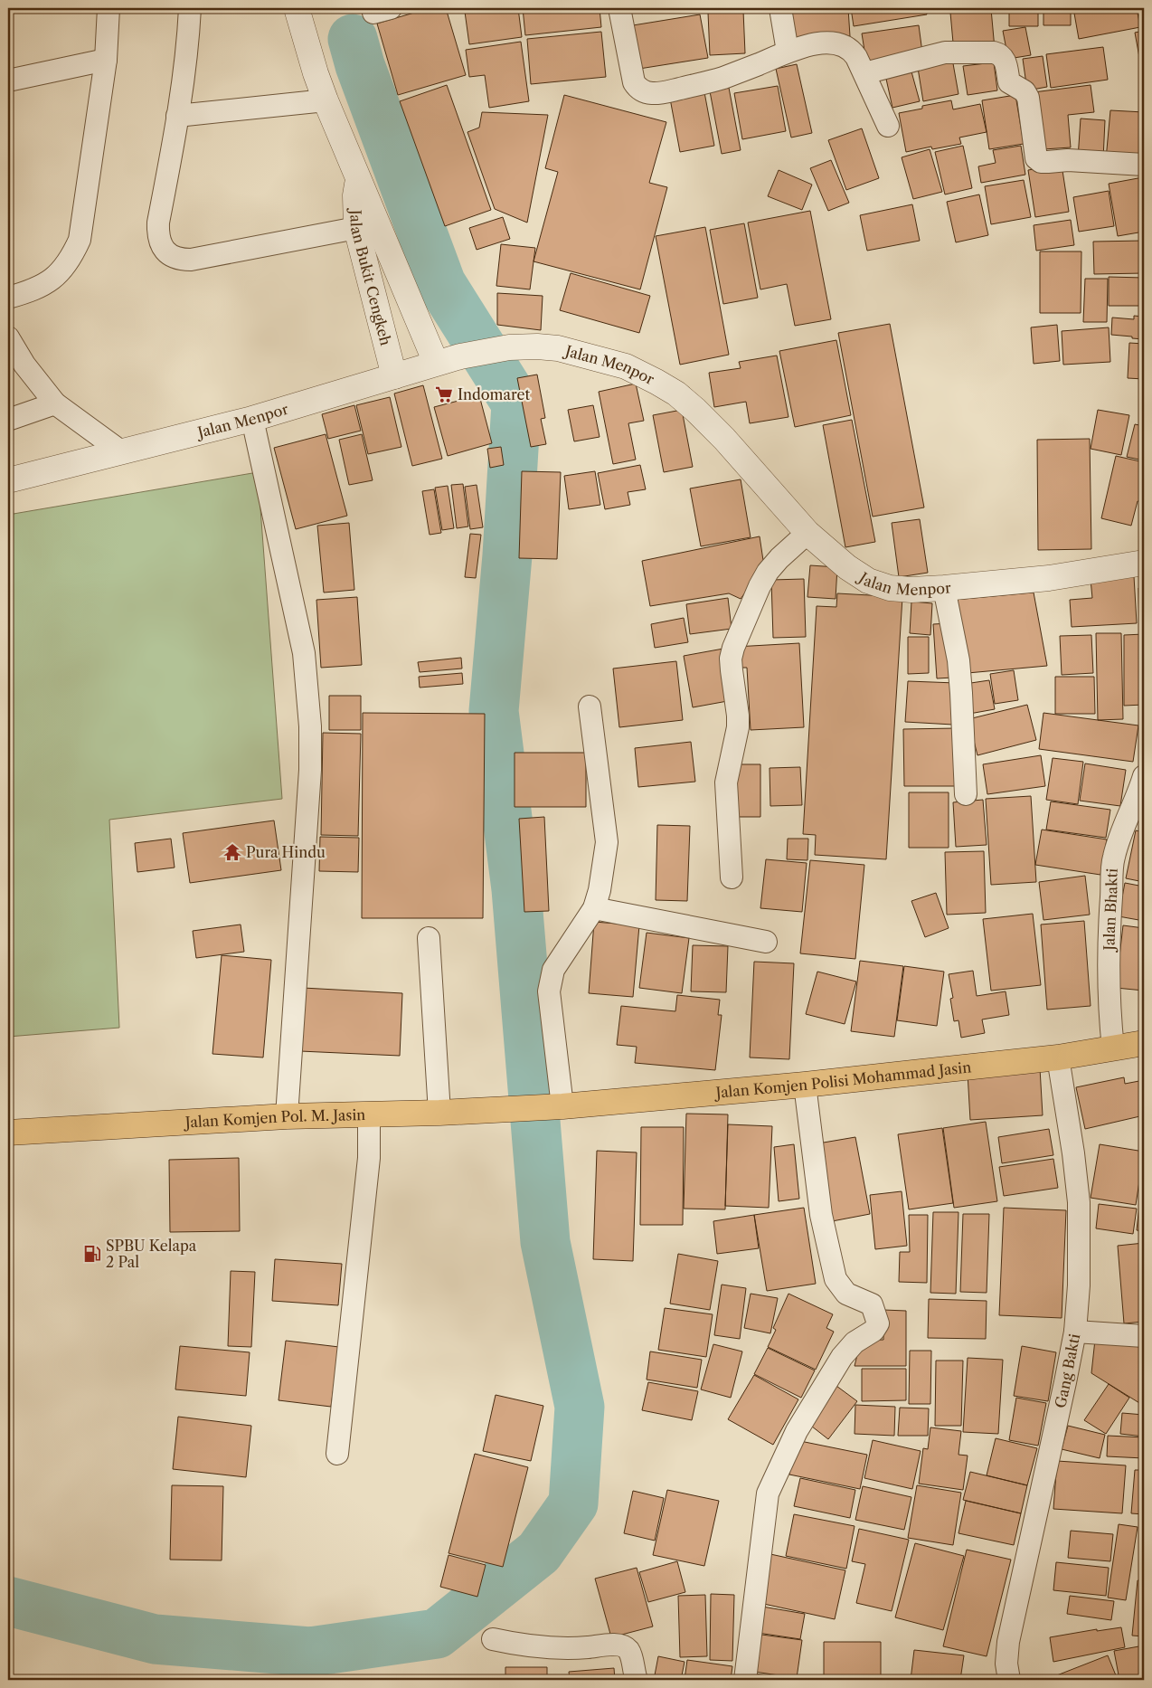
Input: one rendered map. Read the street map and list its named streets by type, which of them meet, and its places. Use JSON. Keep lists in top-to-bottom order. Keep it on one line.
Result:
{"streets":{"main road":["Jalan Komjen Polisi Mohammad Jasin","Jalan Komjen Pol. M. Jasin"],"street":["Jalan Bukit Cengkeh","Jalan Menpor","Jalan Bhakti","Gang Bakti"]},"crossings":[["Jalan Bukit Cengkeh","Jalan Menpor"],["Jalan Bhakti","Jalan Komjen Polisi Mohammad Jasin"],["Jalan Komjen Polisi Mohammad Jasin","Jalan Komjen Pol. M. Jasin"],["Jalan Komjen Polisi Mohammad Jasin","Gang Bakti"]],"places":{"supermarket":["Indomaret"],"temple":["Pura Hindu"],"fuel station":["SPBU Kelapa 2 Pal"]}}
